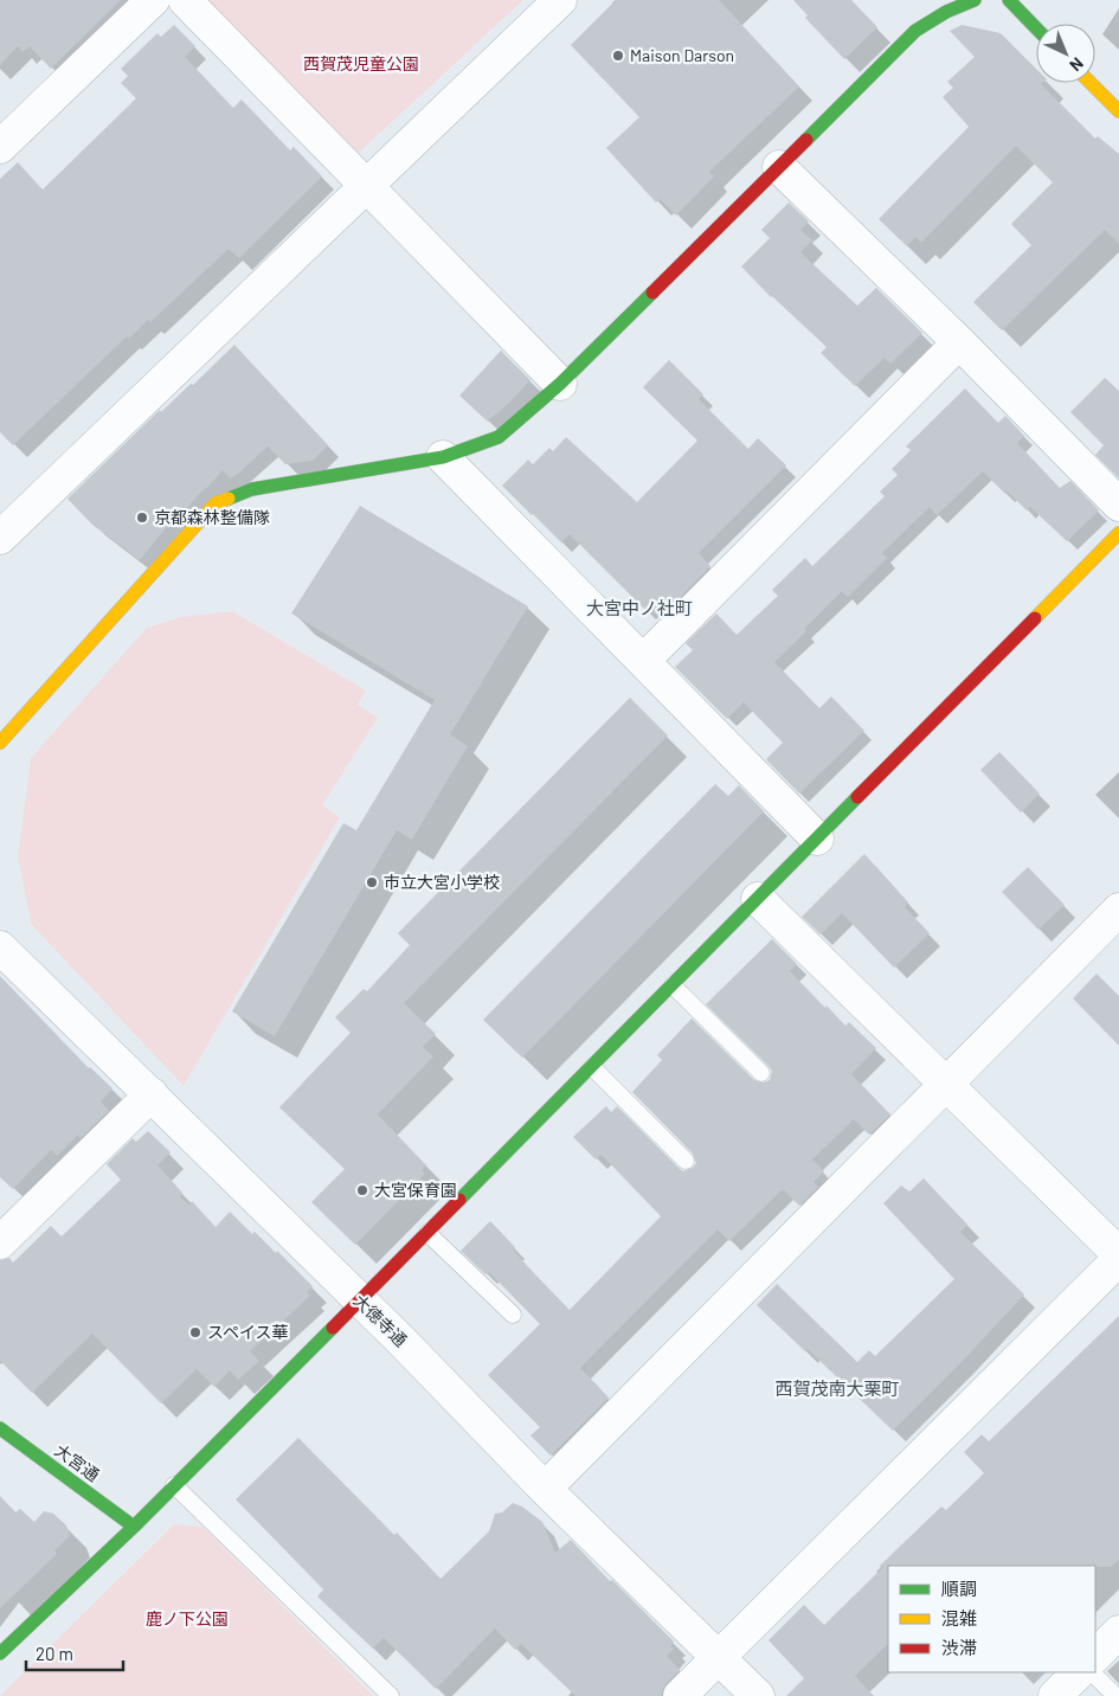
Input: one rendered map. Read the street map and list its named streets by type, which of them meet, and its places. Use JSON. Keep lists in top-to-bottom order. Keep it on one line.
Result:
{"streets":{"street":["大徳寺通","大宮通"]},"districts":["大宮中ノ社町","西賀茂南大栗町"],"parks":["西賀茂児童公園","鹿ノ下公園"],"places":["Maison Darson","京都森林整備隊","市立大宮小学校","大宮保育園","スペイス華"],"legend":["順調","混雑","渋滞"],"scale_bar":"20 m","north":"bottom right"}
